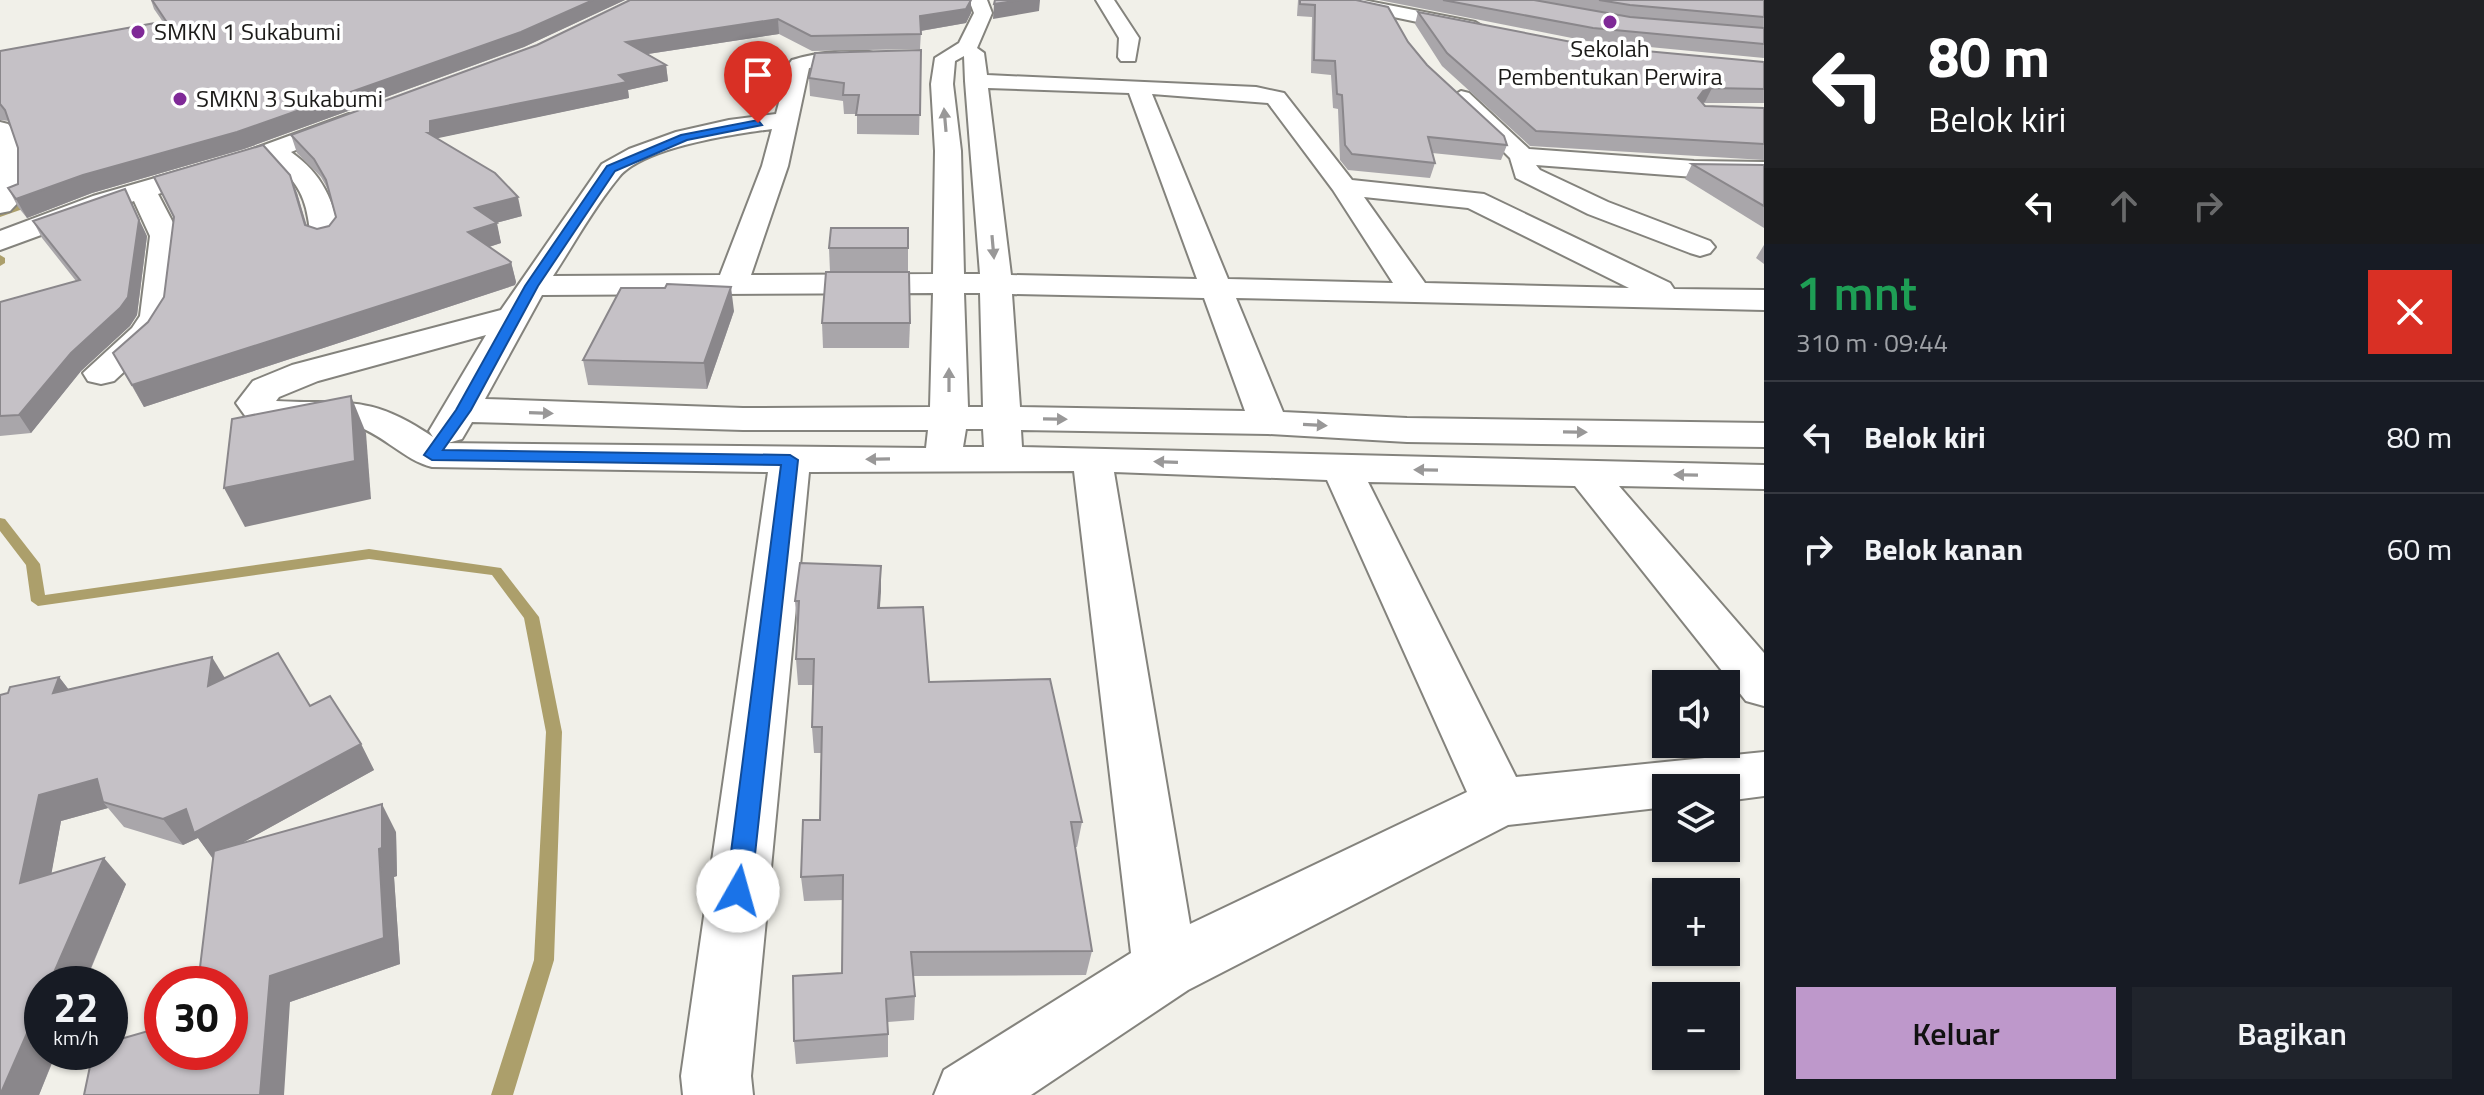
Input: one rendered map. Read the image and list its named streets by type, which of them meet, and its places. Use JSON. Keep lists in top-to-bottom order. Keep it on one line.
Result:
{"places":["Sekolah Pembentukan Perwira","SMKN 1 Sukabumi","SMKN 3 Sukabumi"],"page":{"turn":["80 m","Belok kiri"],"heading":["1 mnt","310 m · 09:44"],"list":[{"name":"Belok kiri","value":"80 m"},{"name":"Belok kanan","value":"60 m"}],"map_buttons":["+","−"],"speed":"22 km/h","limit":"30","buttons":["Keluar","Bagikan"]}}
